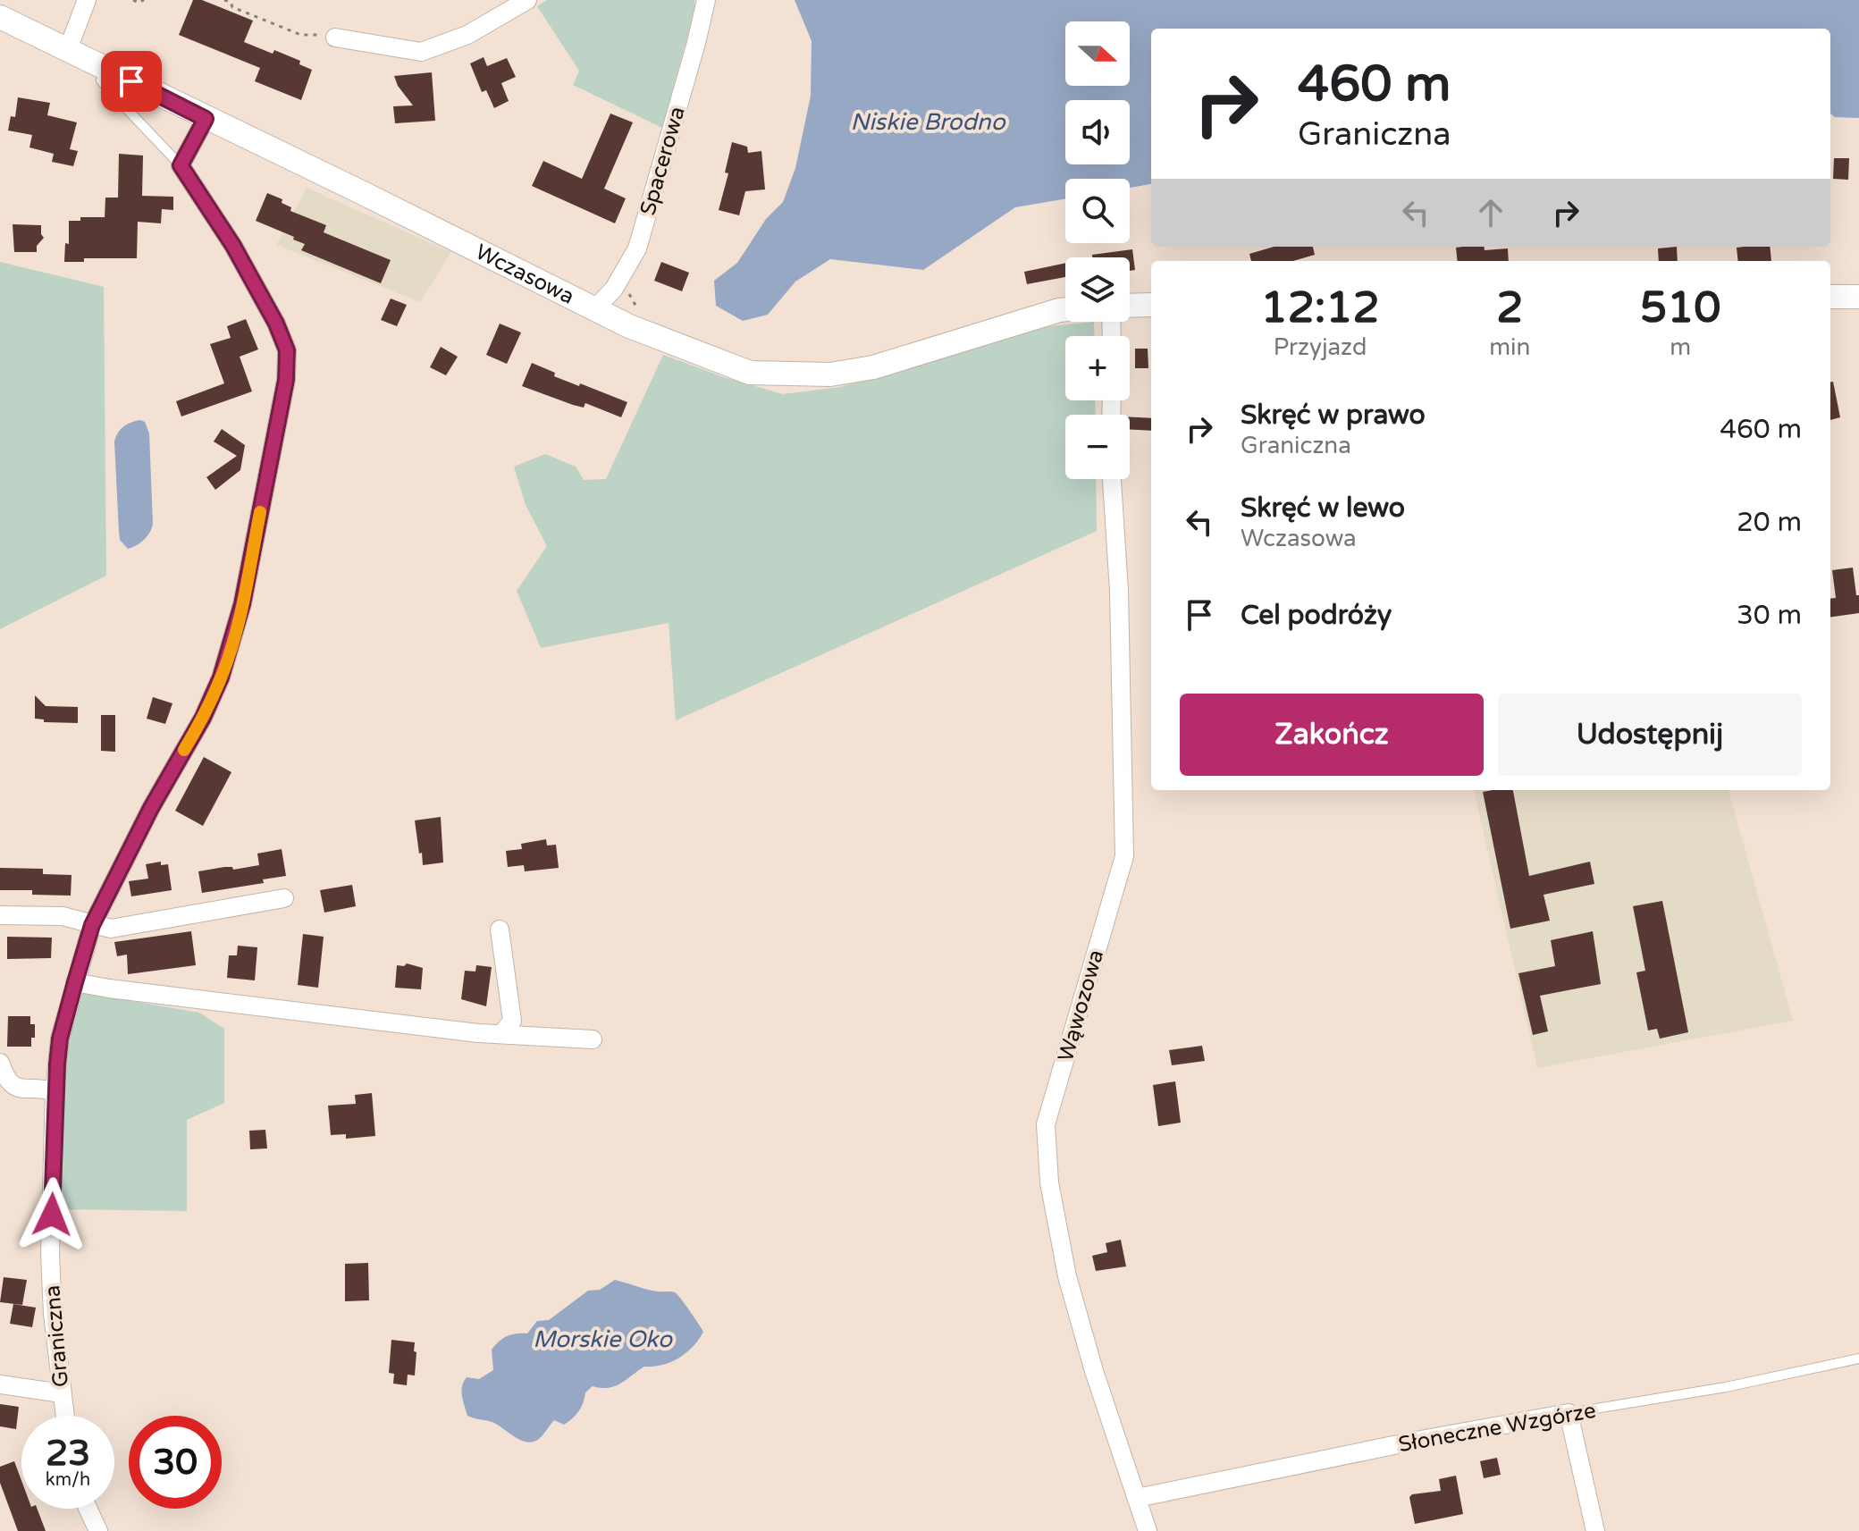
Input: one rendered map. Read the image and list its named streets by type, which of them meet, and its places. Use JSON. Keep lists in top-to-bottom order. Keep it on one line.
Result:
{"streets":{"street":["Spacerowa","Wczasowa","Wąwozowa","Graniczna","Słoneczne Wzgórze"]},"crossings":[["Spacerowa","Wczasowa"],["Wąwozowa","Słoneczne Wzgórze"]],"water":["Niskie Brodno","Morskie Oko"],"north":"right","page":{"map_buttons":["+","−"],"turn":["460 m","Graniczna"],"eta":["12:12","Przyjazd","2","min","510","m"],"list":[{"name":"Skręć w prawo","note":"Graniczna","value":"460 m"},{"name":"Skręć w lewo","note":"Wczasowa","value":"20 m"},{"name":"Cel podróży","value":"30 m"}],"buttons":["Zakończ","Udostępnij"],"speed":"23 km/h","limit":"30"}}
